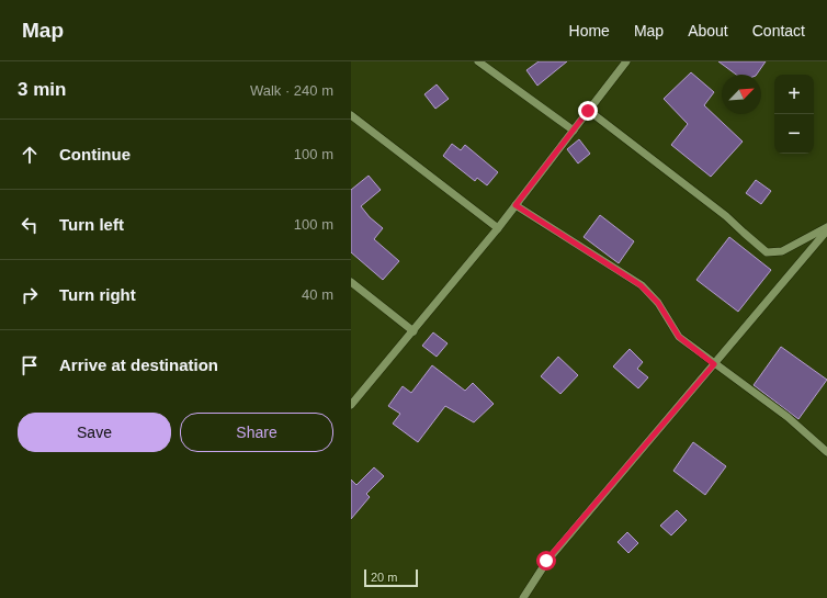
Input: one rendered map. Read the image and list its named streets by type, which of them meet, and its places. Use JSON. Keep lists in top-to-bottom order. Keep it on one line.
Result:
{"scale_bar":"20 m","north":"top right","page":{"header":"Map","nav":["Home","Map","About","Contact"],"heading":["3 min","Walk · 240 m"],"map_buttons":["+","−"],"list":[["Continue","100 m"],["Turn left","100 m"],["Turn right","40 m"],"Arrive at destination"],"buttons":["Save","Share"],"scale":"20 m"}}
